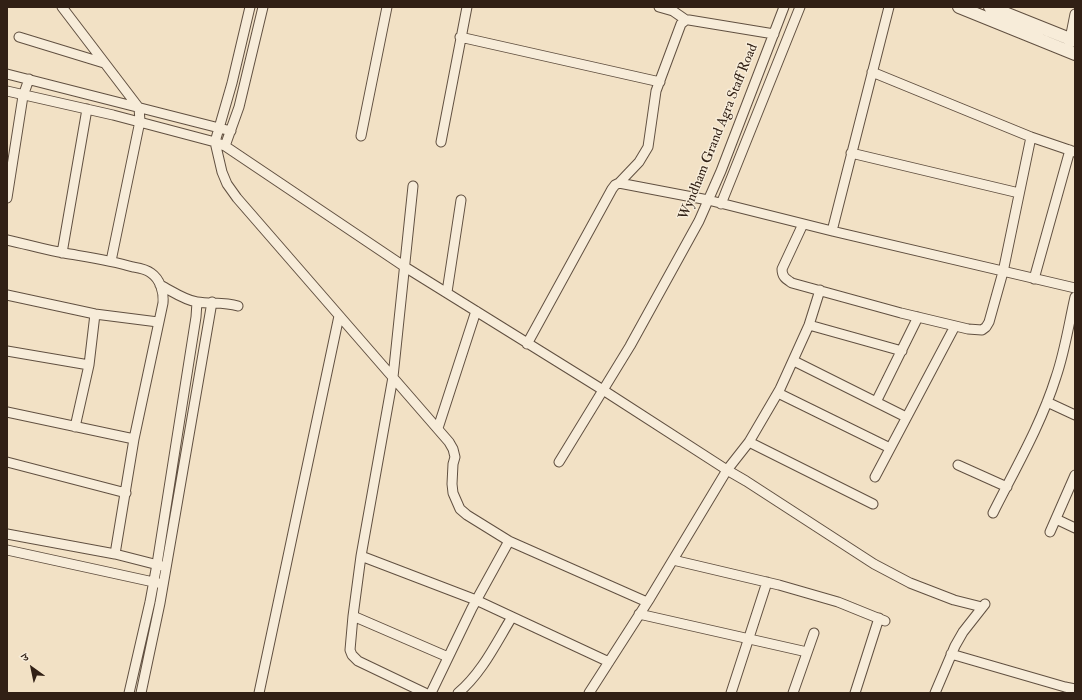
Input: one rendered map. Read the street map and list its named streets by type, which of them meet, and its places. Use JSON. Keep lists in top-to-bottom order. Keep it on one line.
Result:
{"streets":{"street":["Wyndham Grand Agra Staff Road"]},"north":"top left"}
